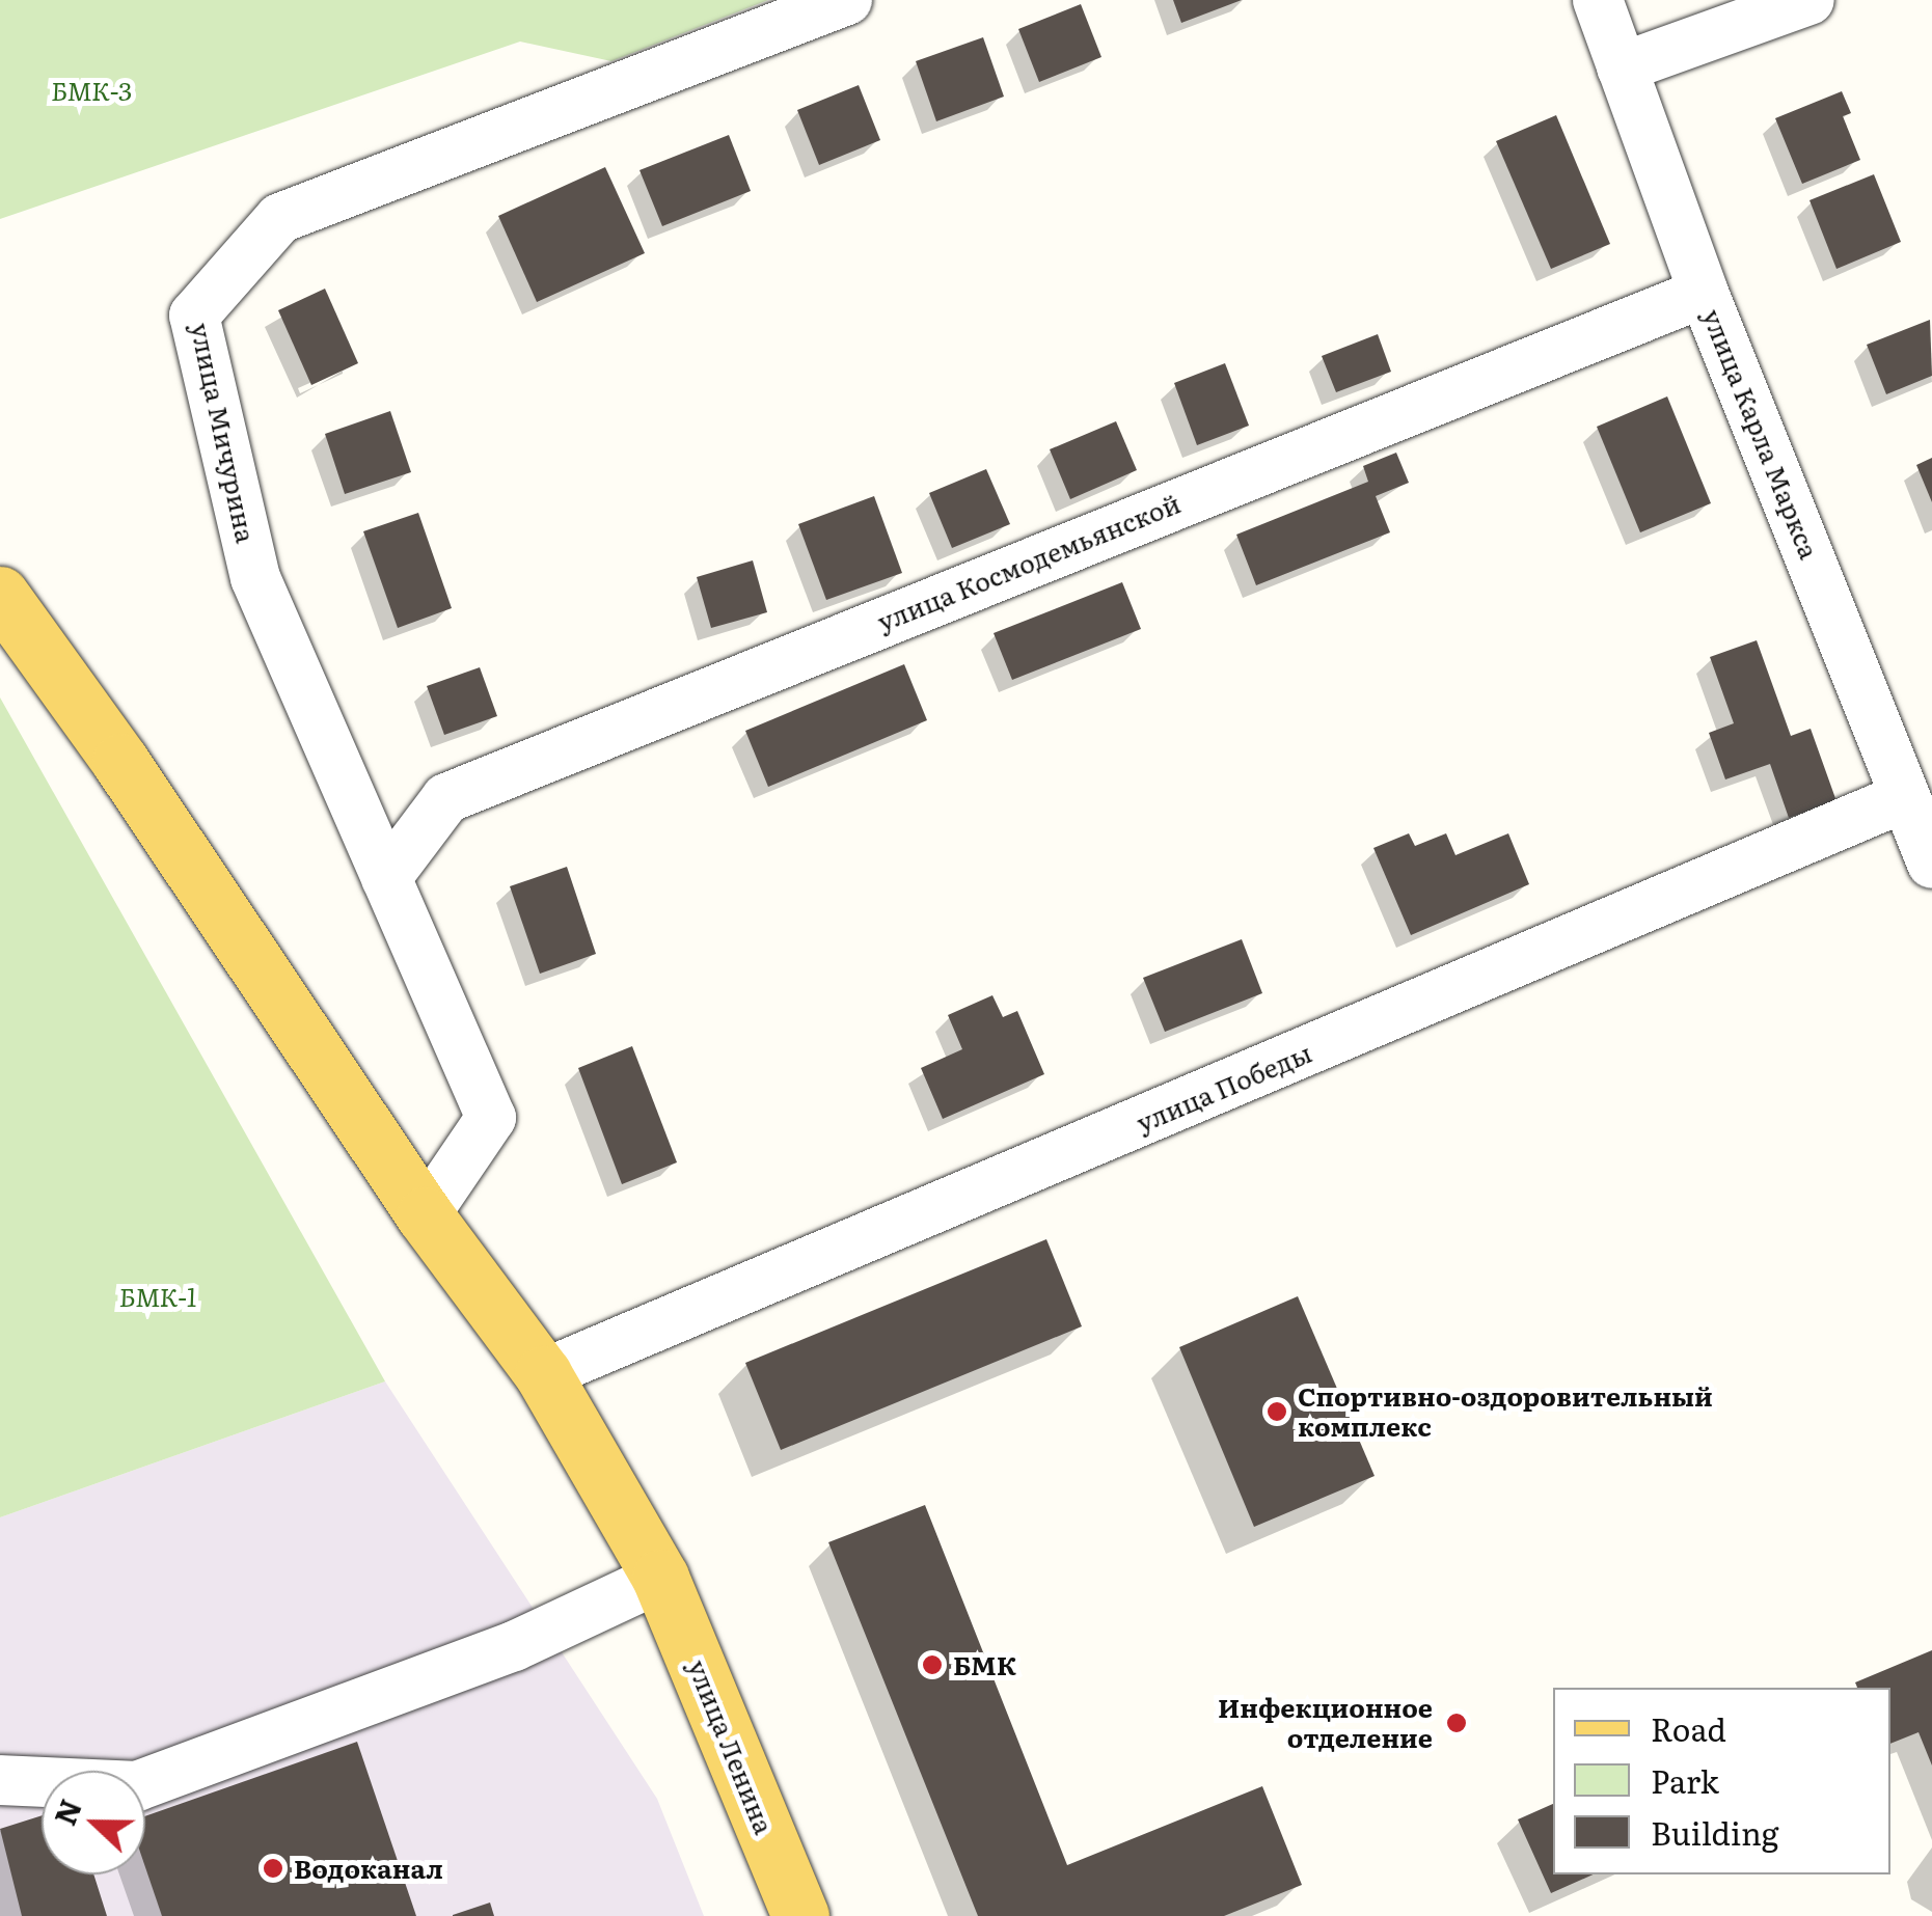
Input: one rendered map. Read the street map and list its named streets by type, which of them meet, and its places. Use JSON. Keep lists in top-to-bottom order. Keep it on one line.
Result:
{"streets":{"main road":["улица Ленина"],"street":["улица Мичурина","улица Карла Маркса","улица Космодемьянской","улица Победы"]},"crossings":[["улица Мичурина","улица Космодемьянской"],["улица Мичурина","улица Ленина"],["улица Карла Маркса","улица Космодемьянской"],["улица Карла Маркса","улица Победы"],["улица Победы","улица Ленина"]],"parks":["БМК-3","БМК-1"],"places":["Спортивно-оздоровительный комплекс","БМК","Инфекционное отделение","Водоканал"],"legend":["Road","Park","Building"],"north":"left"}
